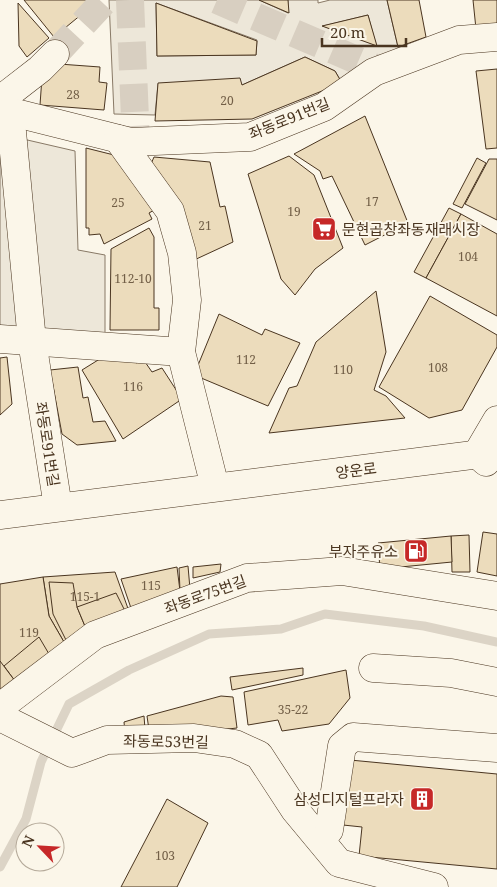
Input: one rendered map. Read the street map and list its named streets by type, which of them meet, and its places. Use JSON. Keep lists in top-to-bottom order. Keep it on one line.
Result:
{"streets":{"street":["좌동로91번길","양운로","좌동로75번길","좌동로53번길"]},"crossings":[["좌동로91번길","양운로"]],"places":{"supermarket":["문현곱창좌동재래시장"],"fuel station":["부자주유소"],"building":["삼성디지털프라자"]},"house_numbers":["28","20","17","25","19","21","104","112-10","112","108","110","116","115","115-1","119","35-22","103"],"scale_bar":"20 m","north":"top left"}
